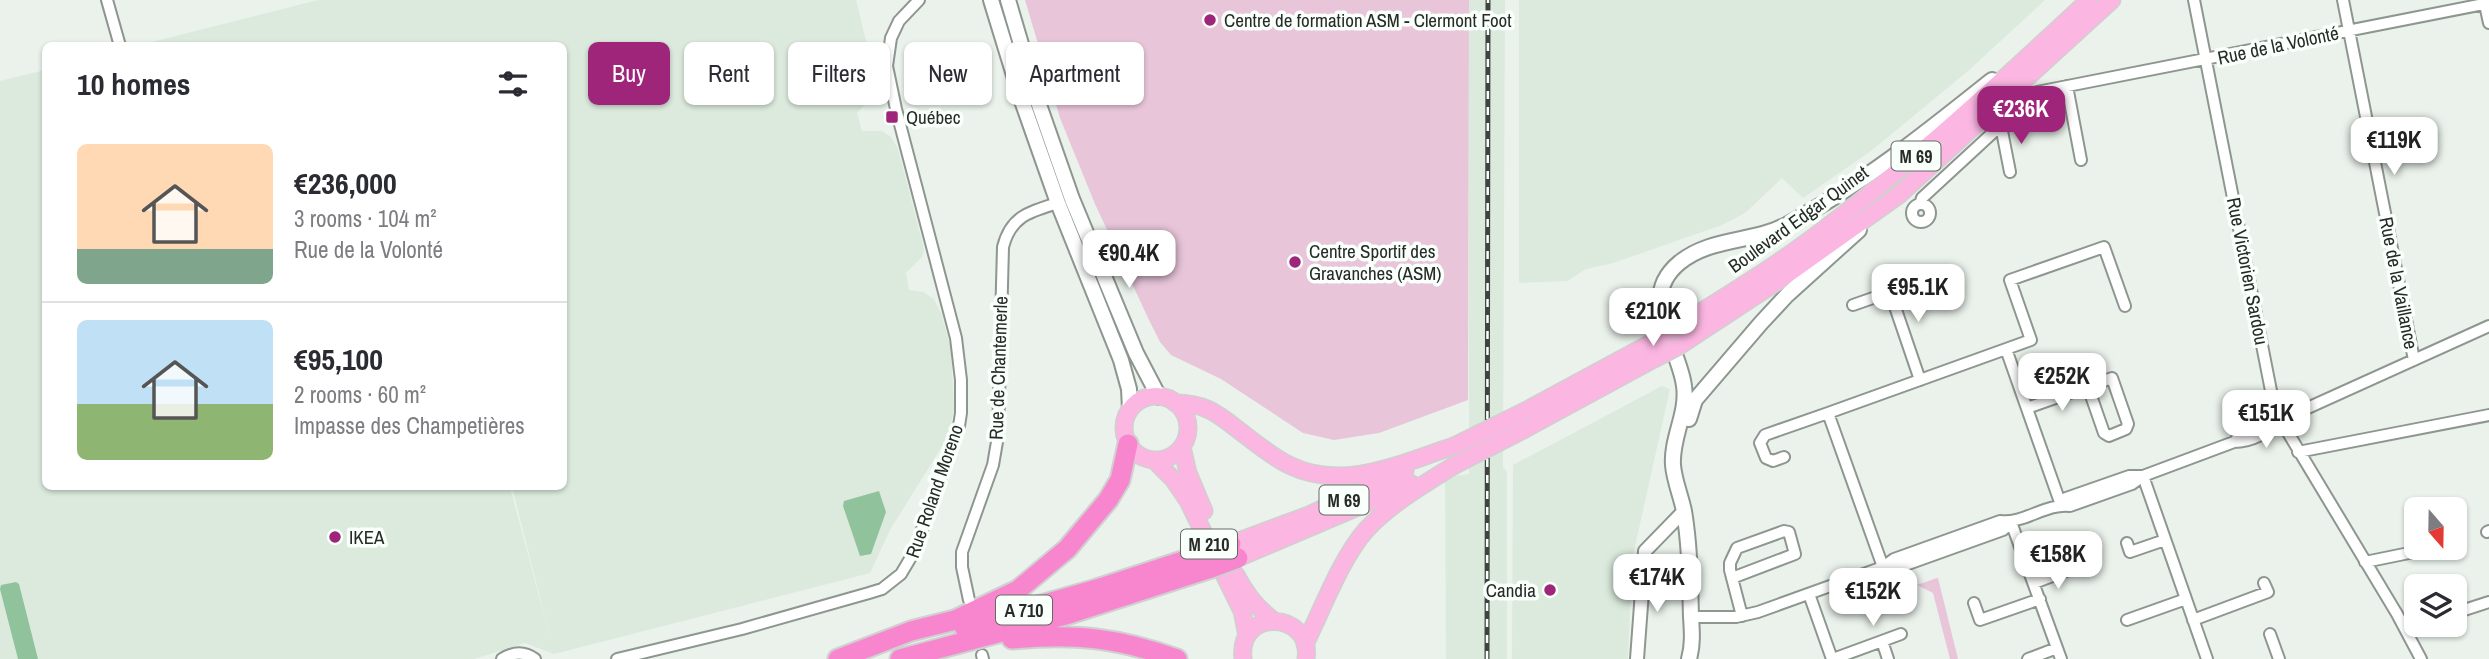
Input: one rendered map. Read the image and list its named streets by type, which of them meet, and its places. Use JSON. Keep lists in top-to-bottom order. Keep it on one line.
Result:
{"streets":{"highway":["A 710"],"main road":["M 69","Boulevard Edgar Quinet","M 210"],"street":["Rue de la Volonté","Rue Victorien Sardou","Rue de la Vaillance","Rue de Chantemerle","Rue Roland Moreno"]},"crossings":[["Rue de la Volonté","Rue Victorien Sardou"],["Rue de la Volonté","Rue de la Vaillance"],["M 69","Boulevard Edgar Quinet"],["M 69","A 710"],["Boulevard Edgar Quinet","A 710"]],"places":{"other":["Centre de formation ASM - Clermont Foot","Centre Sportif des Gravanches (ASM)","IKEA","Candia"],"transit":["Québec"]},"north":"bottom","page":{"chip":["Buy","Rent","Filters","New","Apartment"],"heading":"10 homes","price":["€236K","€119K","€90.4K","€95.1K","€210K","€252K","€151K","€158K","€174K","€152K"],"list":[{"name":"€236,000","note":"3 rooms · 104 m² · Rue de la Volonté"},{"name":"€95,100","note":"2 rooms · 60 m² · Impasse des Champetières"}]}}
